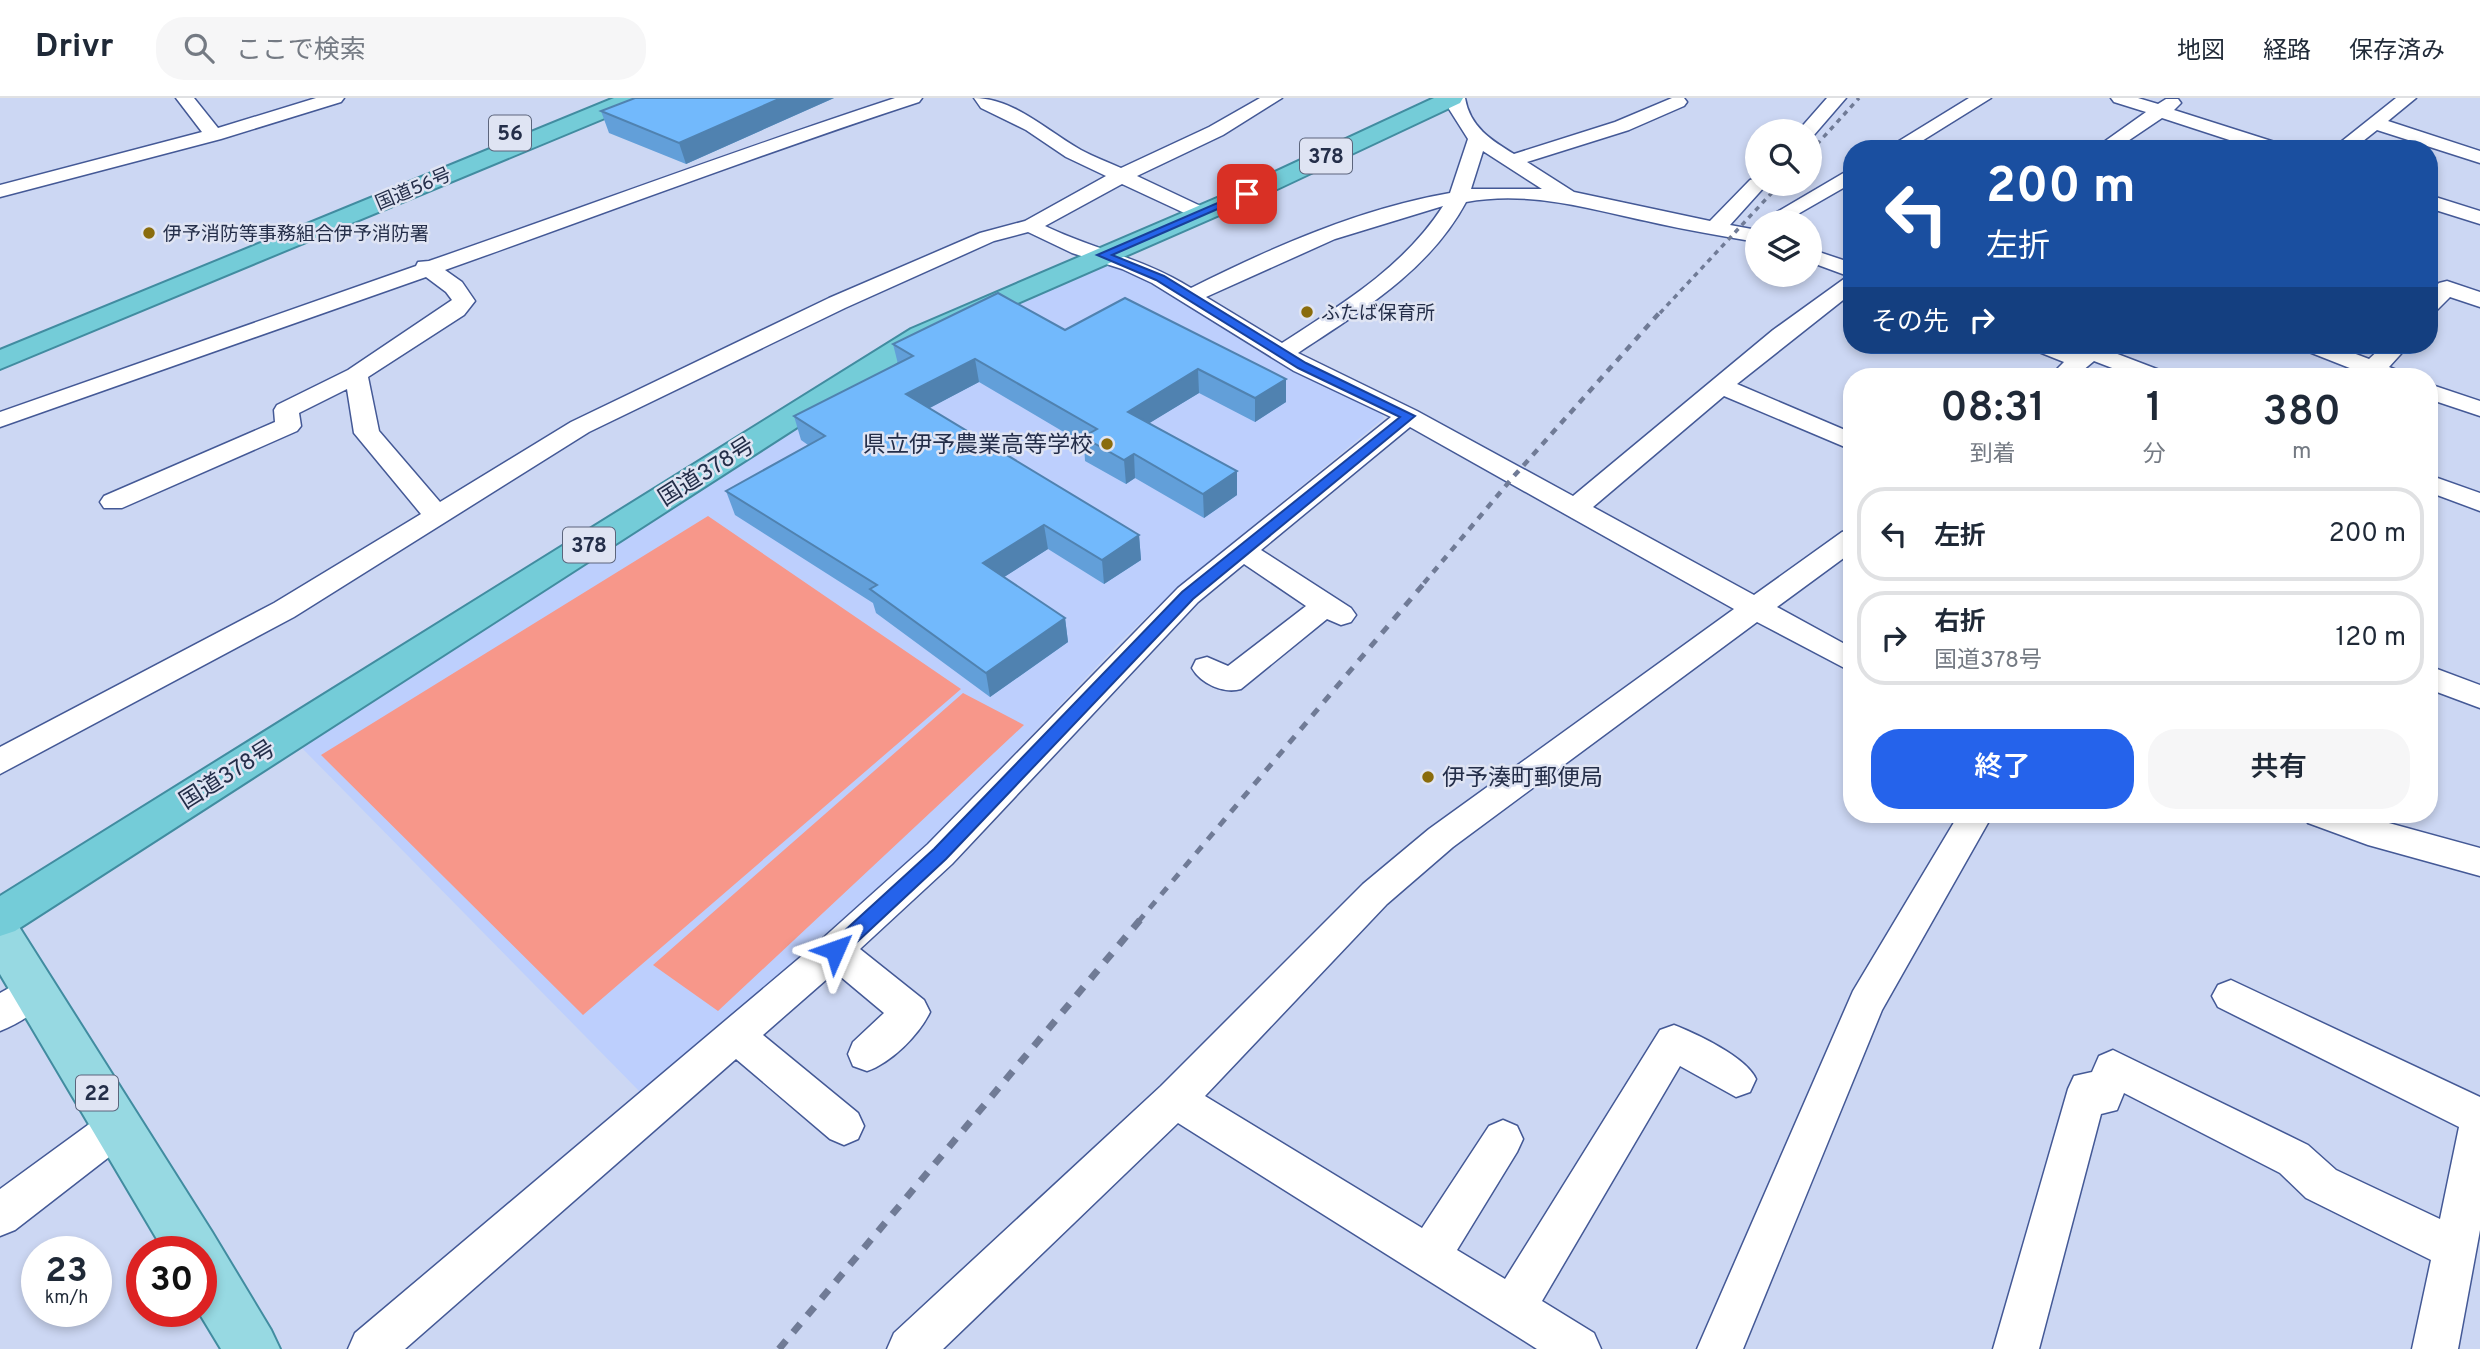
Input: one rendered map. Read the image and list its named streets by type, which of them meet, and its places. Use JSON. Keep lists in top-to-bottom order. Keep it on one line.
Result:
{"streets":{"highway":["56","378","国道56号","国道378号"],"main road":["22"]},"places":["伊予消防等事務組合伊予消防署","ふたば保育所","県立伊予農業高等学校","伊予湊町郵便局"],"page":{"header":"Drivr","search":"ここで検索","nav":["地図","経路","保存済み"],"turn":["200 m","左折"],"then":"その先","eta":["08:31","到着","1","分","380","m"],"list":[{"name":"左折","value":"200 m"},{"name":"右折","note":"国道378号","value":"120 m"}],"buttons":["終了","共有"],"speed":"23 km/h","limit":"30"}}
